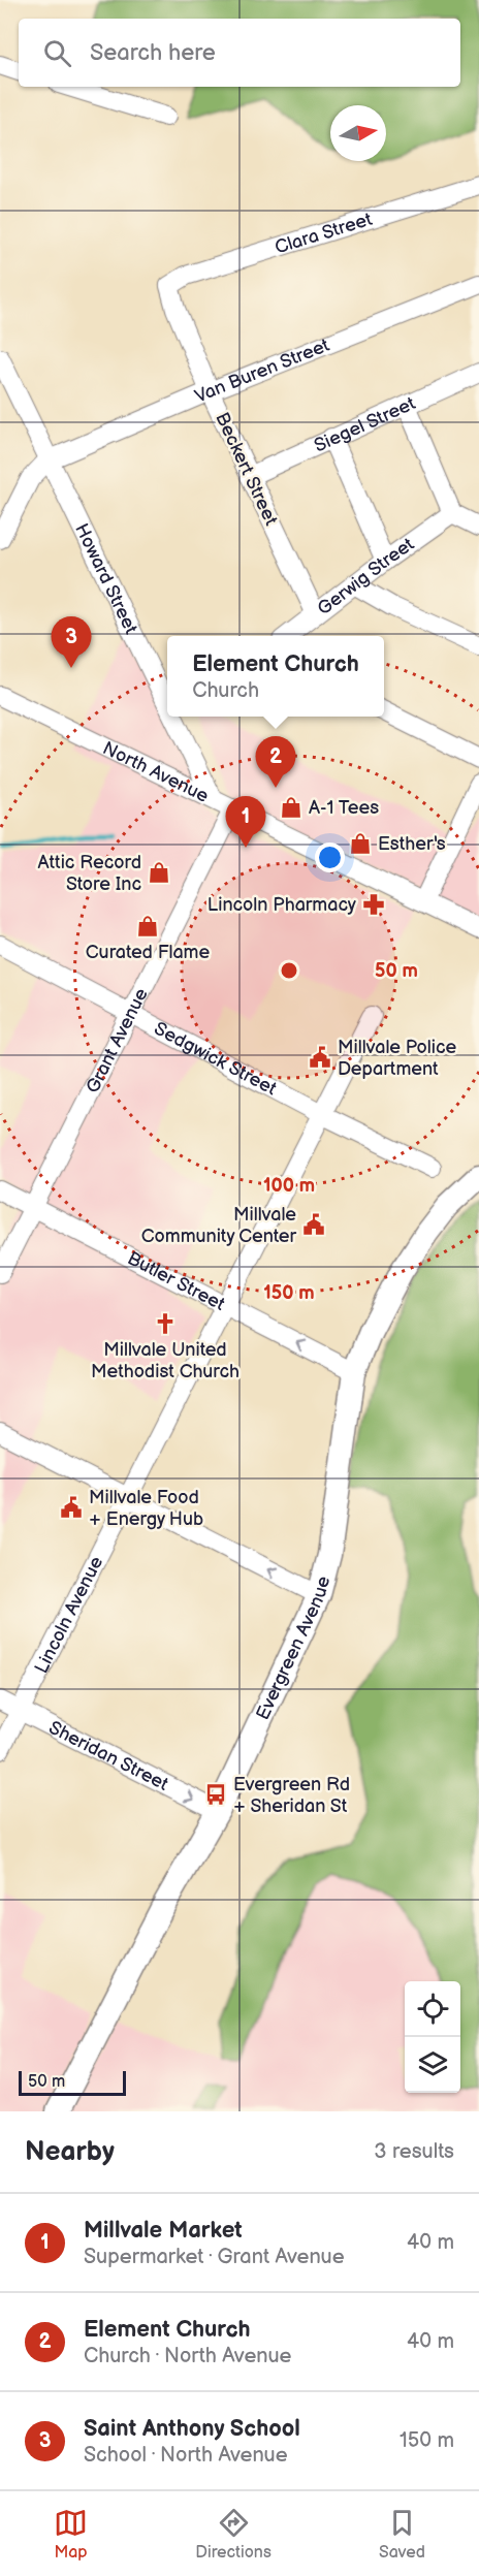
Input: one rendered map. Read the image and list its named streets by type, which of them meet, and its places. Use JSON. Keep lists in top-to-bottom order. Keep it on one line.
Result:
{"streets":{"main road":["Evergreen Avenue"],"street":["Clara Street","Van Buren Street","Siegel Street","Beckert Street","Gerwig Street","Howard Street","North Avenue","Grant Avenue","Sedgwick Street","Butler Street","Lincoln Avenue","Sheridan Street"]},"crossings":[["Clara Street","Beckert Street"],["Van Buren Street","Beckert Street"],["Van Buren Street","Howard Street"],["Siegel Street","Beckert Street"],["Beckert Street","Gerwig Street"],["Howard Street","North Avenue"],["North Avenue","Grant Avenue"],["Grant Avenue","Sedgwick Street"],["Grant Avenue","Butler Street"],["Sedgwick Street","Lincoln Avenue"],["Butler Street","Lincoln Avenue"],["Butler Street","Evergreen Avenue"],["Lincoln Avenue","Sheridan Street"],["Evergreen Avenue","Sheridan Street"]],"one_way":["Butler Street","Sheridan Street"],"places":{"shop":["A-1 Tees","Esther's","Attic Record Store Inc","Curated Flame"],"pharmacy":["Lincoln Pharmacy"],"public building":["Millvale Police Department","Millvale Community Center","Millvale Food + Energy Hub"],"church":["Millvale United Methodist Church"],"bus stop":["Evergreen Rd + Sheridan St"]},"scale_bar":"50 m","north":"right","page":{"search":"Search here","pins":["3","2","1"],"popup":["Element Church","Church"],"scale":"50 m","heading":["Nearby","3 results"],"list":[{"mark":"1","name":"Millvale Market","note":"Supermarket · Grant Avenue","value":"40 m"},{"mark":"2","name":"Element Church","note":"Church · North Avenue","value":"40 m"},{"mark":"3","name":"Saint Anthony School","note":"School · North Avenue","value":"150 m"}],"nav":["Map","Directions","Saved"]},"rings":["50 m","100 m","150 m"]}
